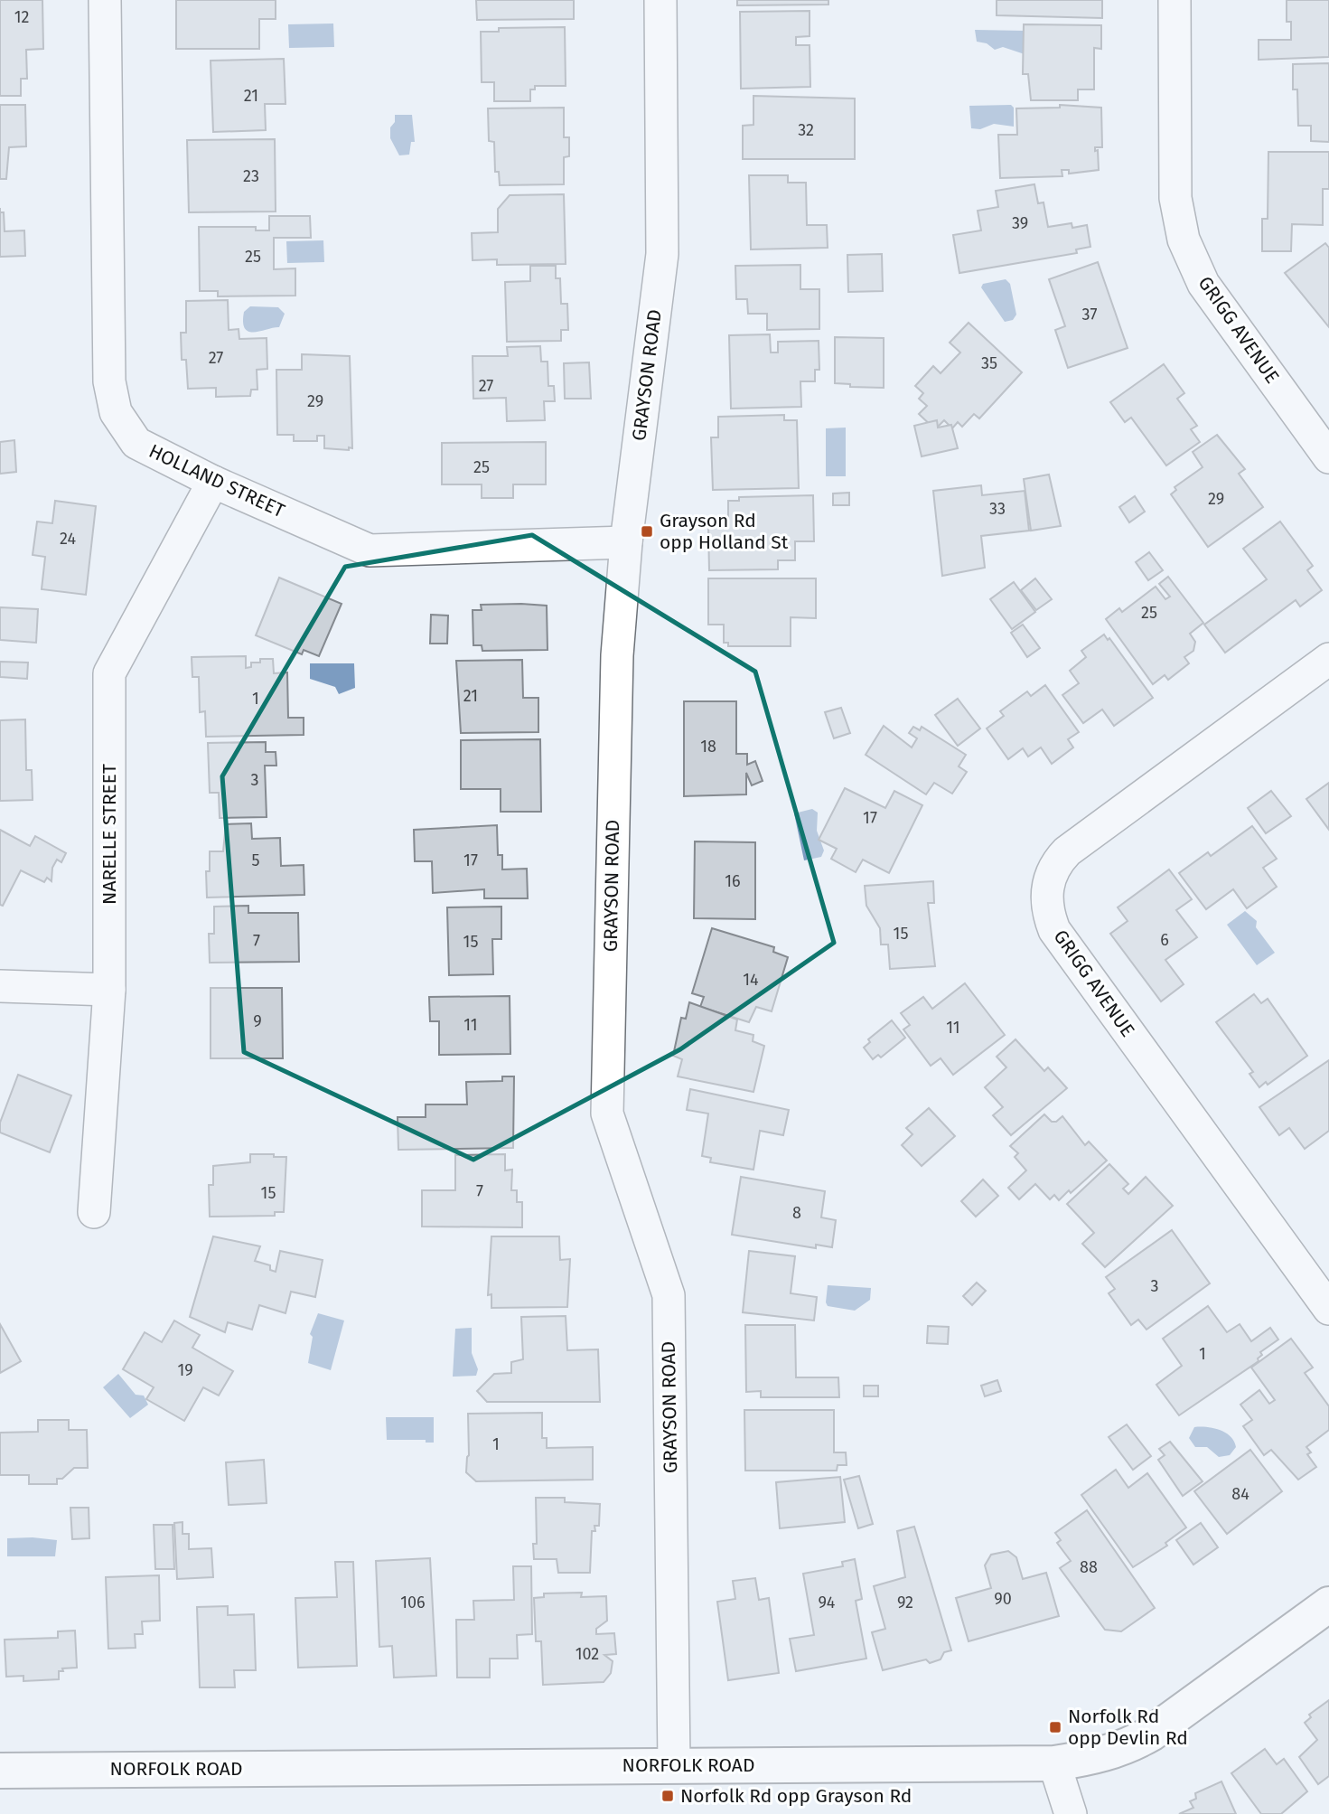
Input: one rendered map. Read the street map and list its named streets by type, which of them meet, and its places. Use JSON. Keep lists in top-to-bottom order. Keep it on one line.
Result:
{"streets":{"street":["GRIGG AVENUE","GRAYSON ROAD","HOLLAND STREET","NARELLE STREET","NORFOLK ROAD"]},"crossings":[["GRAYSON ROAD","HOLLAND STREET"],["GRAYSON ROAD","NORFOLK ROAD"],["HOLLAND STREET","NARELLE STREET"]],"places":{"transit":["Grayson Rd opp Holland St","Norfolk Rd opp Devlin Rd","Norfolk Rd opp Grayson Rd"]},"house_numbers":["12","21","32","23","39","25","37","27","35","27","29","25","29","33","24","25","21","1","18","3","17","5","17","16","15","6","7","15","14","9","11","11","7","15","8","3","1","19","1","84","88","90","106","94","92","102"]}
